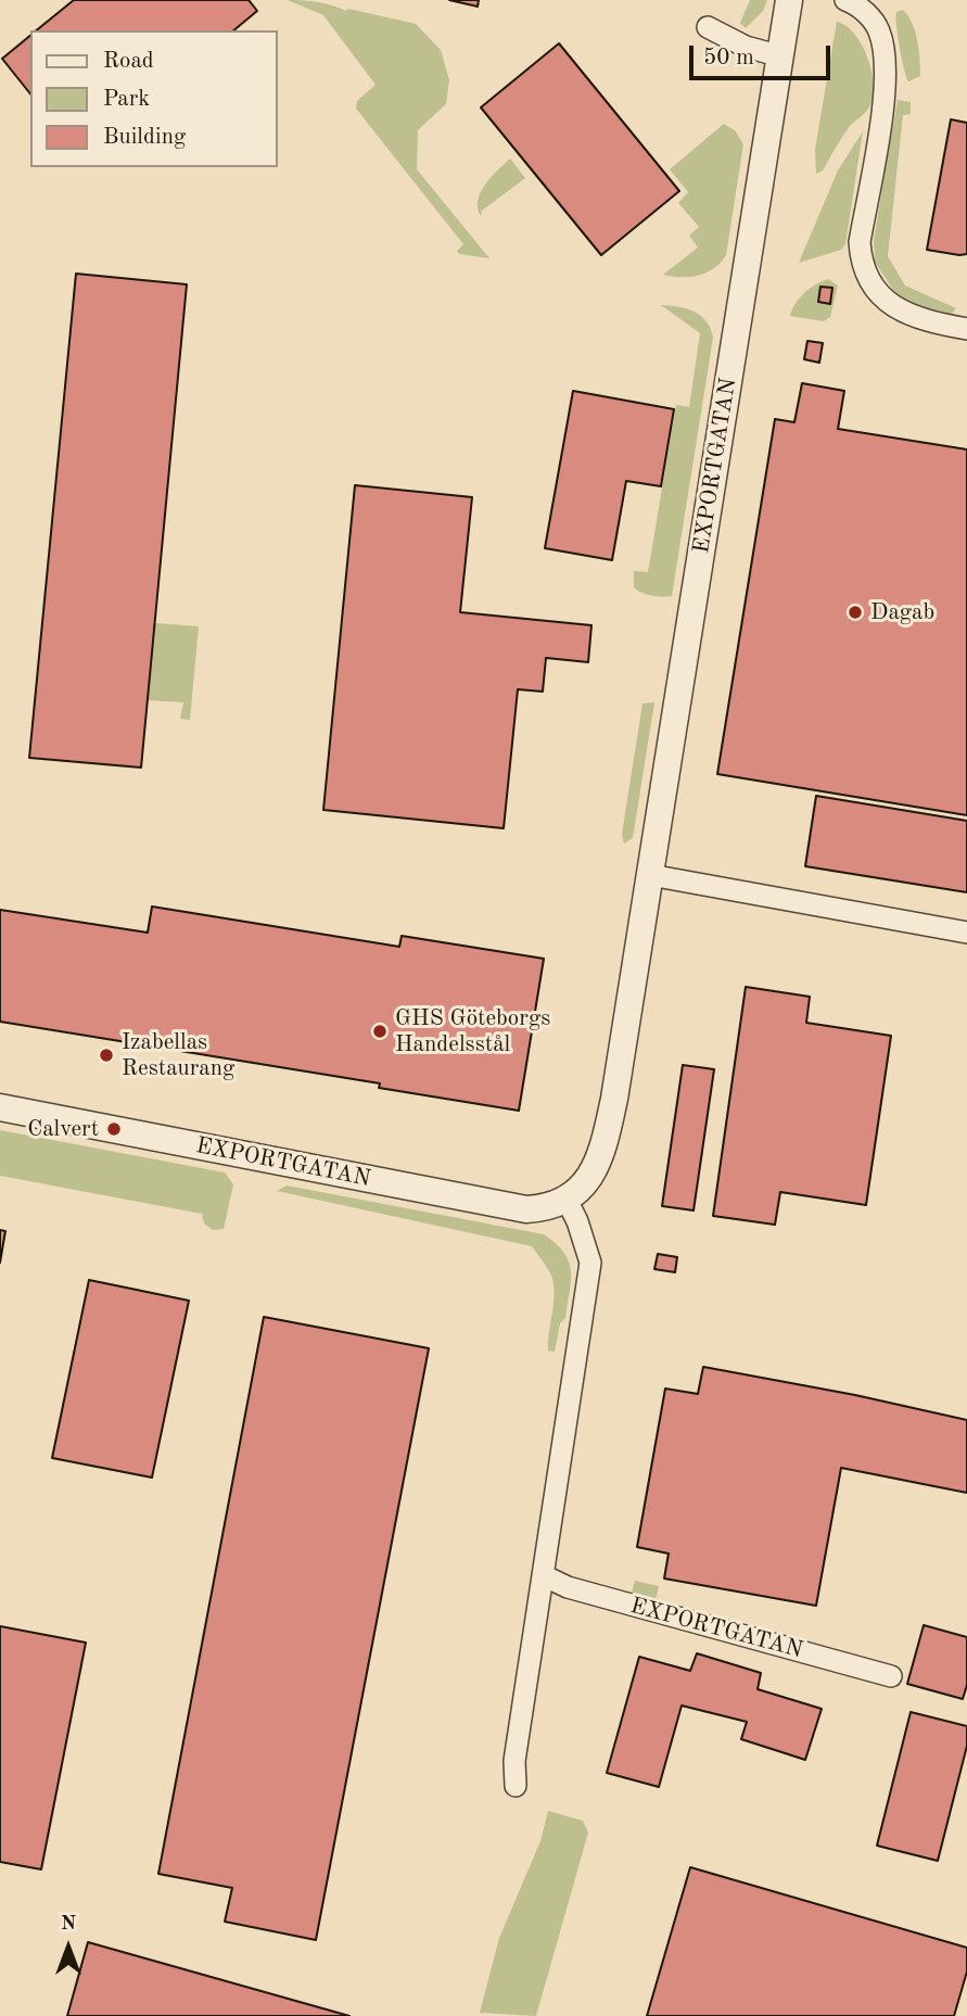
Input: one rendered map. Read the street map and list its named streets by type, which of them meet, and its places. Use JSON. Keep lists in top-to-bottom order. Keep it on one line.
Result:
{"streets":{"street":["EXPORTGATAN"]},"places":["Dagab","GHS Göteborgs Handelsstål","Izabellas Restaurang","Calvert"],"legend":["Road","Park","Building"],"scale_bar":"50 m","north":"top"}
